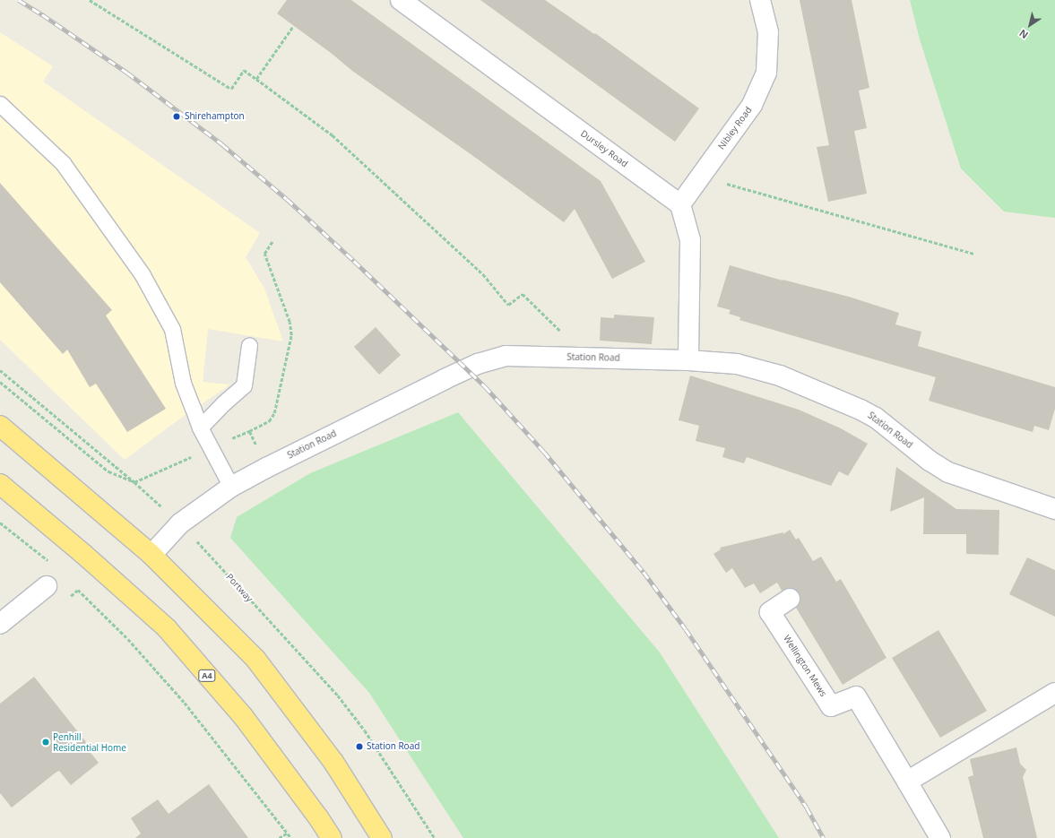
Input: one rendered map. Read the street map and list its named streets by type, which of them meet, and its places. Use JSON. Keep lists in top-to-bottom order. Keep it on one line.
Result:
{"streets":{"highway":["A4"],"street":["Nibley Road","Dursley Road","Station Road","Wellington Mews"],"path":["Portway"]},"crossings":[["Nibley Road","Dursley Road"],["Station Road","Portway"]],"places":["Shirehampton","Penhill Residential Home","Station Road"],"north":"bottom left"}
